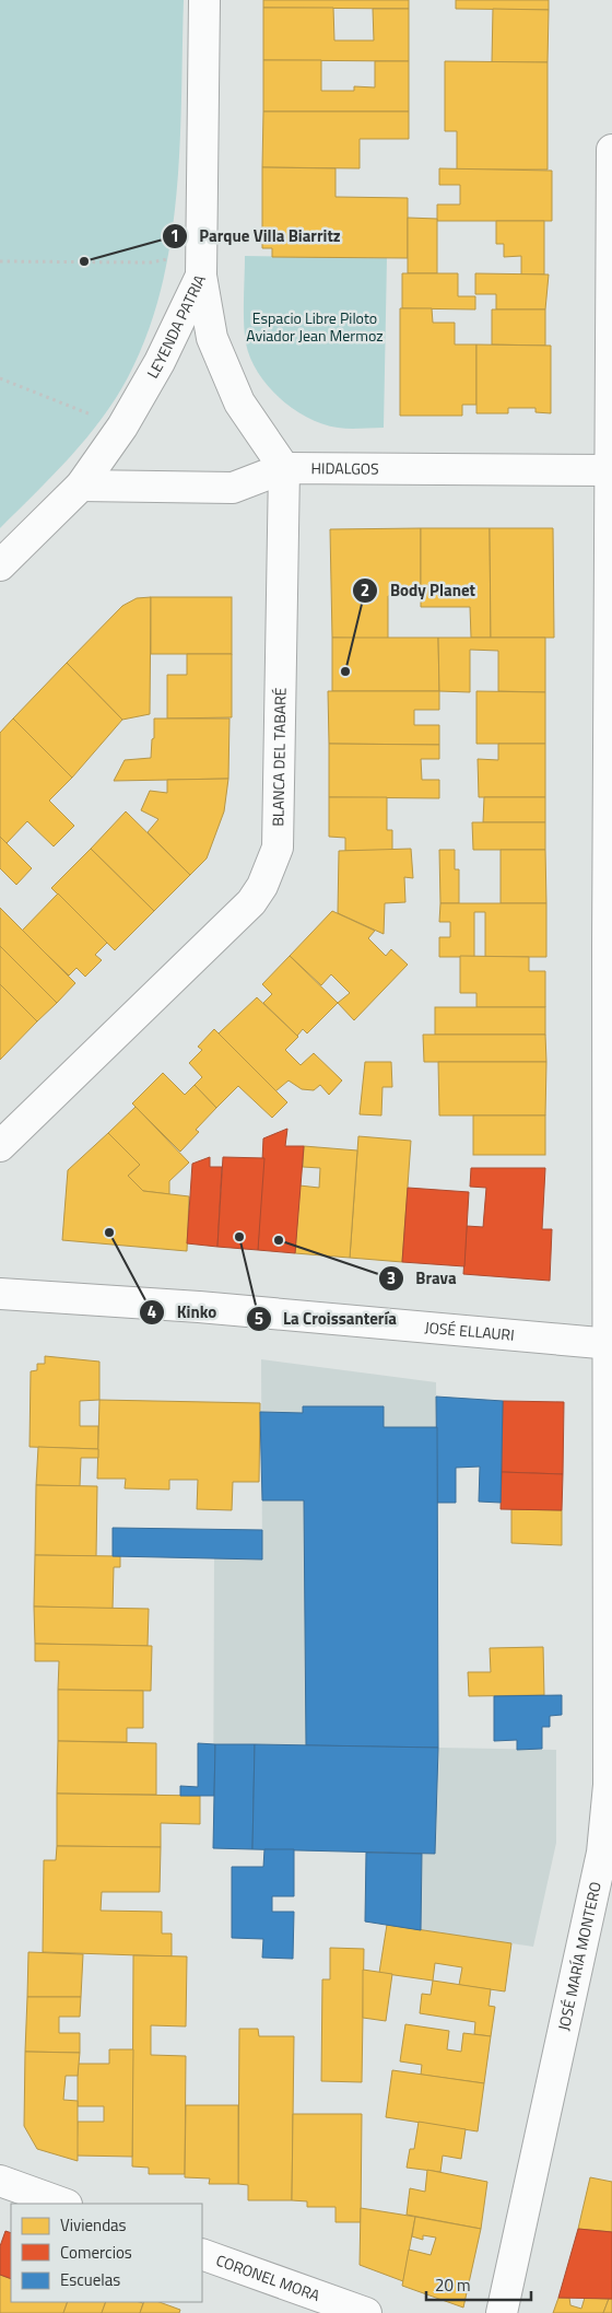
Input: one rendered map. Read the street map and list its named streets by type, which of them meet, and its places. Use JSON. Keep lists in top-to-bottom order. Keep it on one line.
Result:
{"streets":{"street":["LEYENDA PATRIA","HIDALGOS","BLANCA DEL TABARÉ","JOSÉ ELLAURI","JOSÉ MARÍA MONTERO","CORONEL MORA"]},"crossings":[["LEYENDA PATRIA","HIDALGOS"],["HIDALGOS","BLANCA DEL TABARÉ"],["HIDALGOS","JOSÉ MARÍA MONTERO"],["JOSÉ ELLAURI","JOSÉ MARÍA MONTERO"]],"parks":["Espacio Libre Piloto Aviador Jean Mermoz"],"places":["Parque Villa Biarritz","Body Planet","Kinko","La Croissantería","Brava"],"legend":["Viviendas","Comercios","Escuelas"],"scale_bar":"20 m"}
